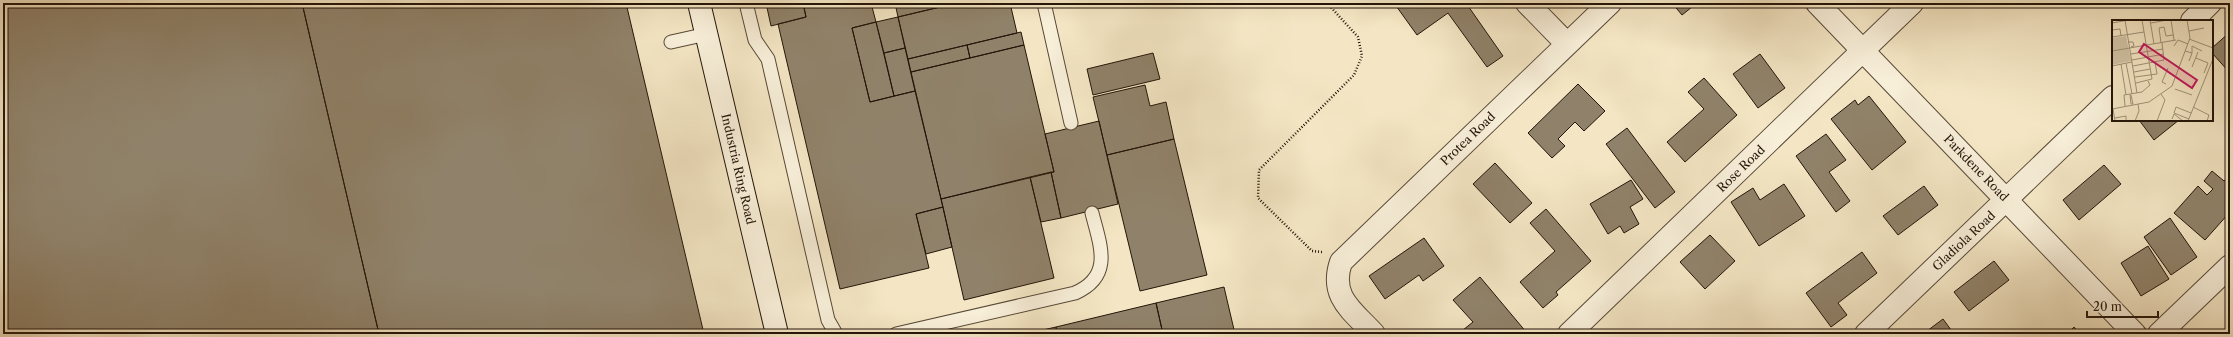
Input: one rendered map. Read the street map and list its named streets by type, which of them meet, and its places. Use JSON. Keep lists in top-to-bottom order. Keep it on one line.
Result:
{"streets":{"street":["Protea Road","Parkdene Road","Industria Ring Road","Rose Road","Gladiola Road"]},"crossings":[["Parkdene Road","Rose Road"],["Parkdene Road","Gladiola Road"]],"scale_bar":"20 m"}
